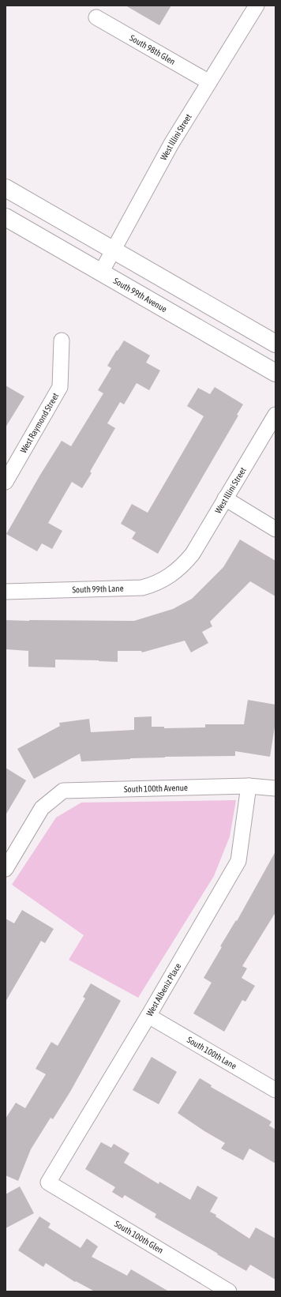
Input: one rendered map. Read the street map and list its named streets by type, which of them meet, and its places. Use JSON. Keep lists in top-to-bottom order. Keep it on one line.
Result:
{"streets":{"main road":["South 99th Avenue"],"street":["South 98th Glen","West Illini Street","West Raymond Street","South 99th Lane","South 100th Avenue","West Albeniz Place","South 100th Lane","South 100th Glen"]},"crossings":[["South 98th Glen","West Illini Street"],["West Illini Street","South 99th Avenue"],["West Illini Street","South 99th Lane"],["South 100th Avenue","West Albeniz Place"],["West Albeniz Place","South 100th Lane"],["West Albeniz Place","South 100th Glen"]]}
